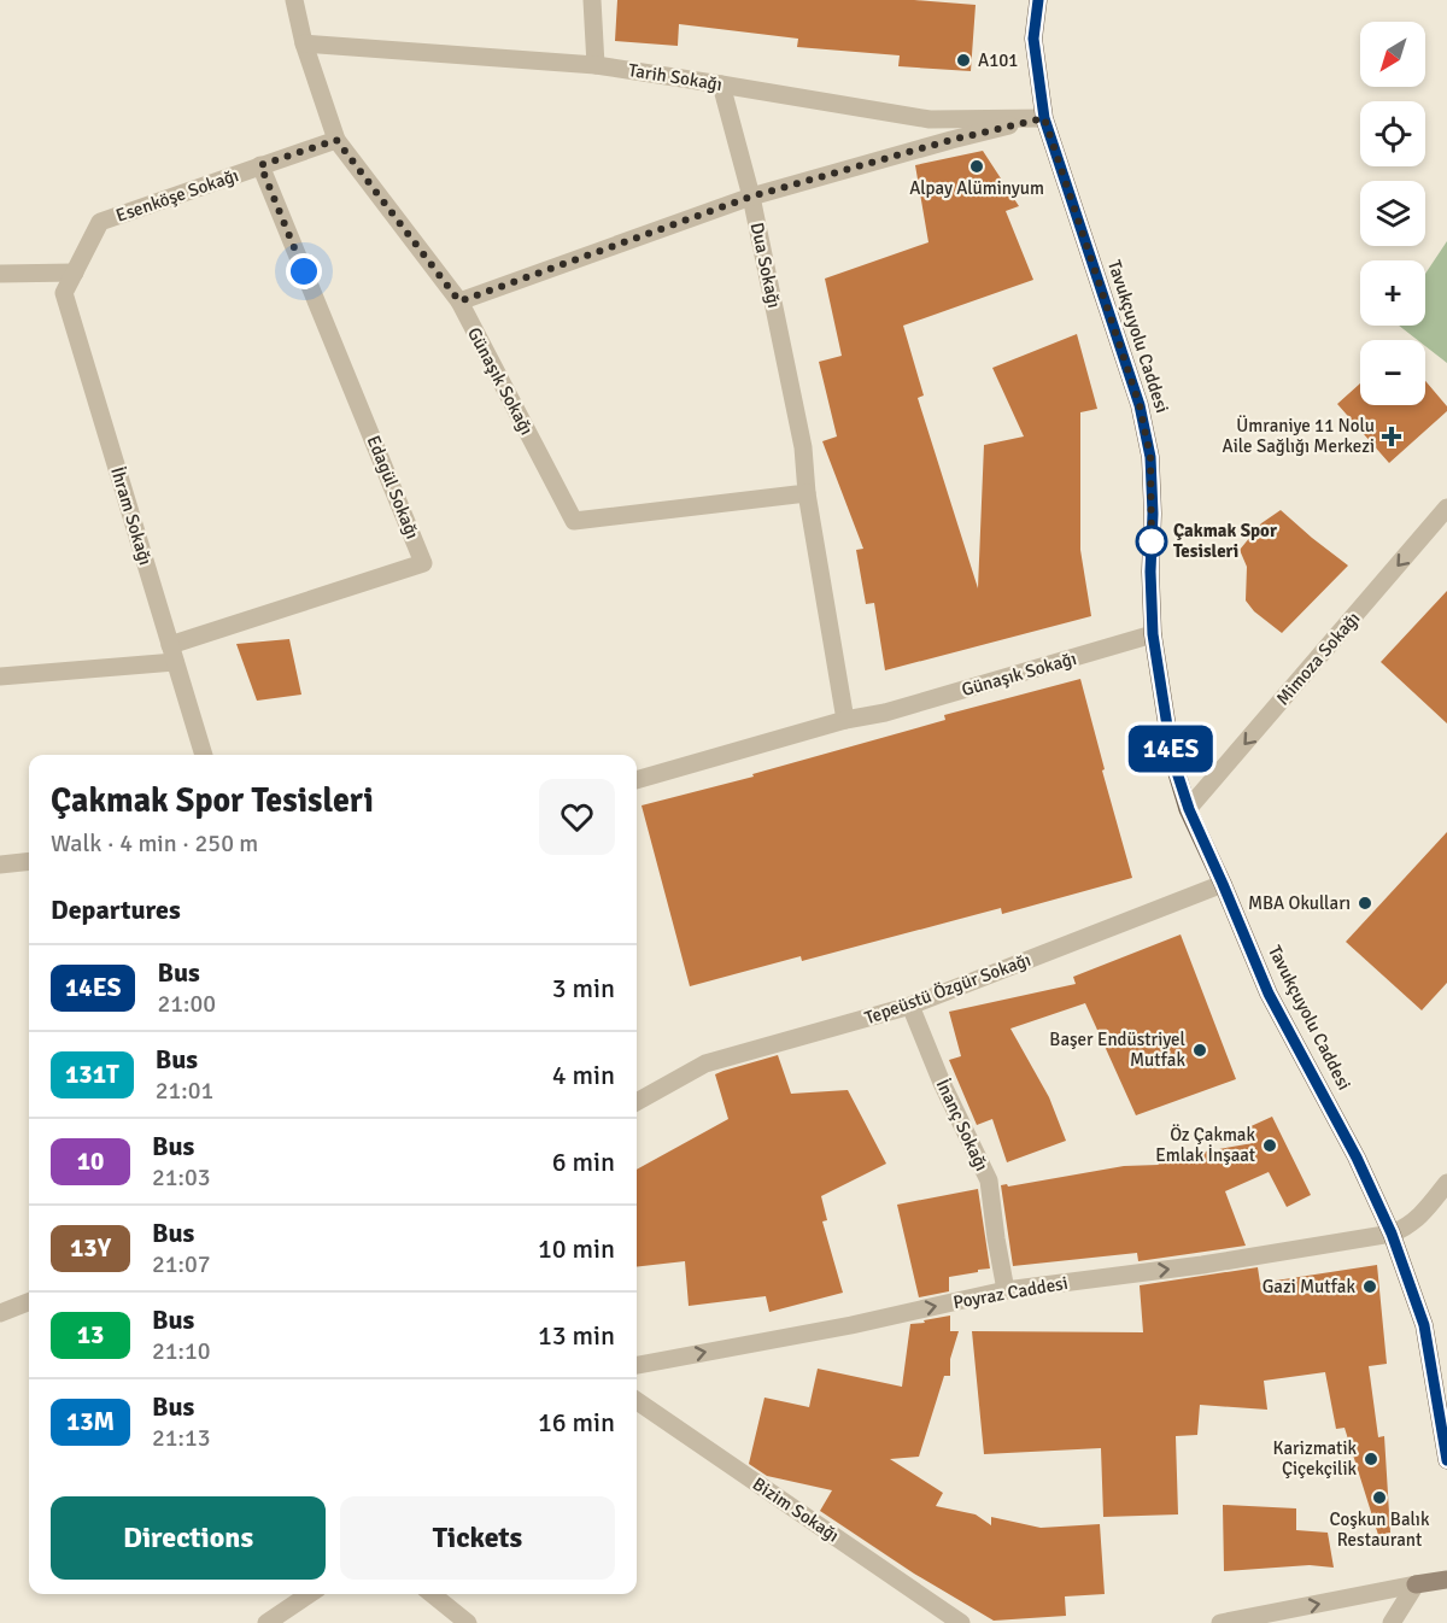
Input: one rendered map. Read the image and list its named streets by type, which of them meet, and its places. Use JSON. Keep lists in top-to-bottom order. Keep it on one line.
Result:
{"streets":{"main road":["Tavukçuyolu Caddesi"],"street":["Tarih Sokağı","Esenköşe Sokağı","Dua Sokağı","Günaşık Sokağı","Edagül Sokağı","İhram Sokağı","Mimoza Sokağı","Tepeüstü Özgür Sokağı","İnanç Sokağı","Poyraz Caddesi","Bizim Sokağı"]},"crossings":[["Tarih Sokağı","Dua Sokağı"],["Tarih Sokağı","Tavukçuyolu Caddesi"],["Tarih Sokağı","Günaşık Sokağı"],["Esenköşe Sokağı","Günaşık Sokağı"],["Esenköşe Sokağı","Edagül Sokağı"],["Esenköşe Sokağı","İhram Sokağı"],["Dua Sokağı","Günaşık Sokağı"],["Tavukçuyolu Caddesi","Günaşık Sokağı"],["Tavukçuyolu Caddesi","Mimoza Sokağı"],["Tavukçuyolu Caddesi","Tepeüstü Özgür Sokağı"],["Tavukçuyolu Caddesi","Poyraz Caddesi"],["Edagül Sokağı","İhram Sokağı"],["Tepeüstü Özgür Sokağı","İnanç Sokağı"],["İnanç Sokağı","Poyraz Caddesi"]],"one_way":["Mimoza Sokağı","Poyraz Caddesi"],"places":{"other":["A101","Alpay Alüminyum","Çakmak Spor Tesisleri","MBA Okulları","Başer Endüstriyel Mutfak","Öz Çakmak Emlak İnşaat","Gazi Mutfak","Karizmatik Çiçekçilik","Coşkun Balık Restaurant"],"health":["Ümraniye 11 Nolu Aile Sağlığı Merkezi"]},"lines":["bus line 14ES"],"north":"bottom left","page":{"on_map":"14ES","map_buttons":["+","−"],"heading":[["Çakmak Spor Tesisleri","Walk · 4 min · 250 m"],"Departures"],"list":[{"mark":"14ES","name":"Bus","note":"21:00","value":"3 min"},{"mark":"131T","name":"Bus","note":"21:01","value":"4 min"},{"mark":"10","name":"Bus","note":"21:03","value":"6 min"},{"mark":"13Y","name":"Bus","note":"21:07","value":"10 min"},{"mark":"13","name":"Bus","note":"21:10","value":"13 min"},{"mark":"13M","name":"Bus","note":"21:13","value":"16 min"}],"buttons":["Directions","Tickets"]}}
